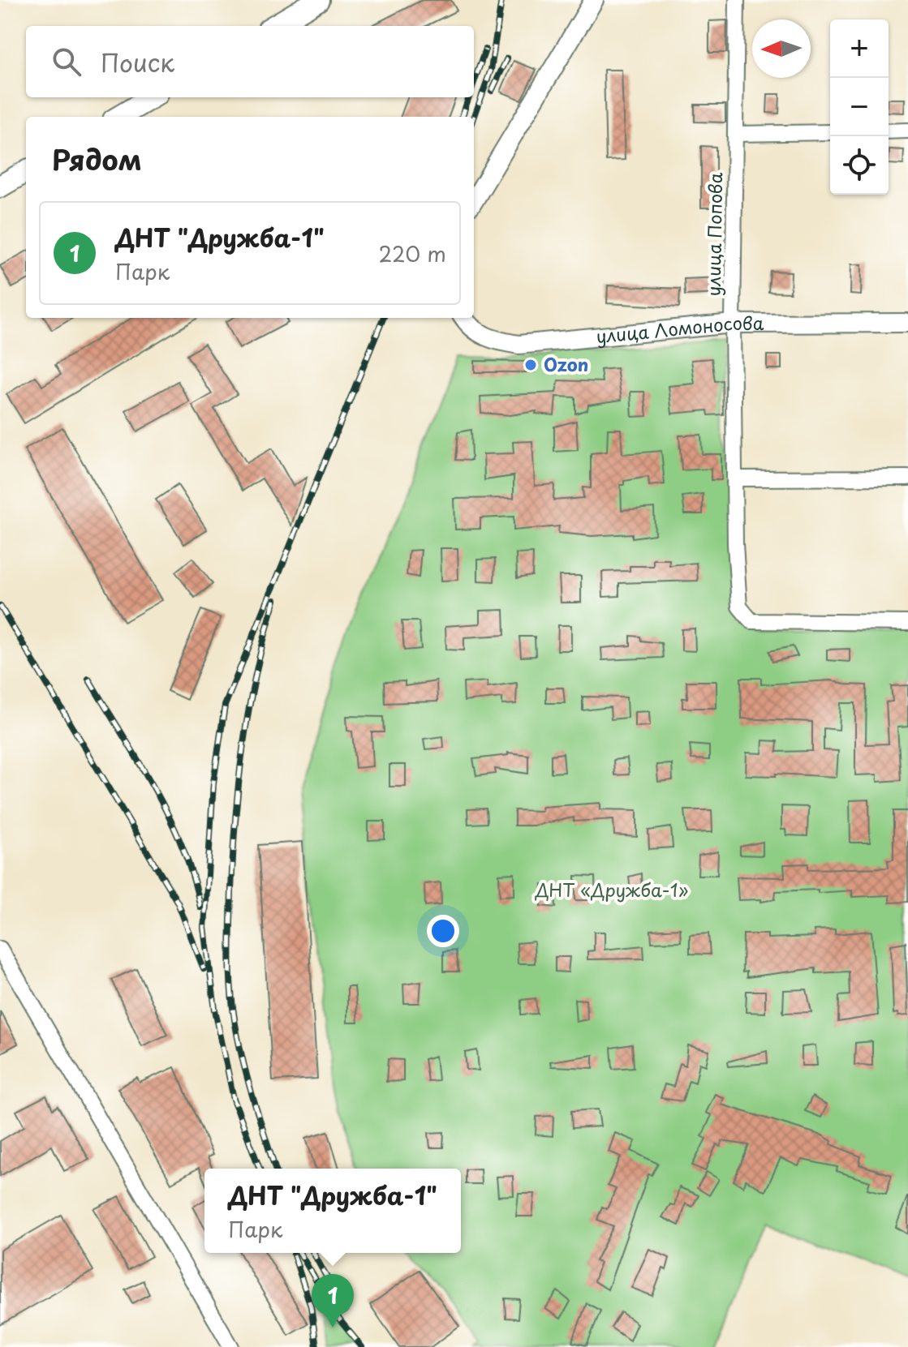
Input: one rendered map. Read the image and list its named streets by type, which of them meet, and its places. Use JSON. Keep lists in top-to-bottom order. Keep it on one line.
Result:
{"streets":{"street":["улица Попова","улица Ломоносова"]},"crossings":[["улица Попова","улица Ломоносова"]],"parks":["ДНТ «Дружба-1»"],"places":["Ozon"],"north":"left","page":{"map_buttons":["+","−"],"search":"Поиск","heading":"Рядом","list":[{"mark":"1","name":"ДНТ \"Дружба-1\"","note":"Парк","value":"220 m"}],"popup":["ДНТ \"Дружба-1\"","Парк"],"pins":"1"}}
